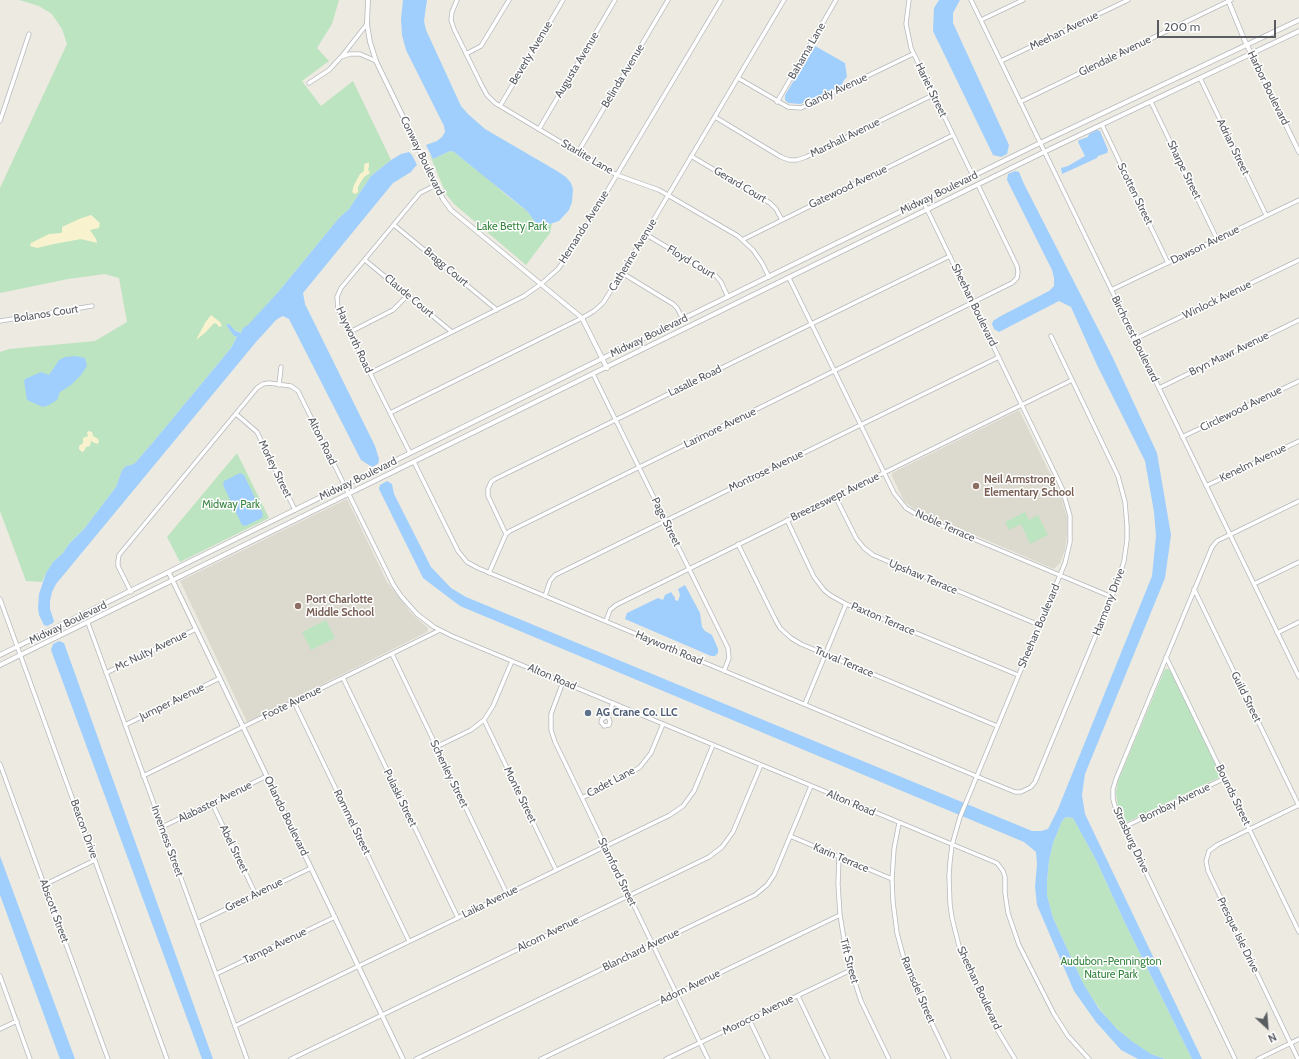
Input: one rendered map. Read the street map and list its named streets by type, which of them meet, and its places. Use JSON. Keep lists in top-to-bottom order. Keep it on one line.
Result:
{"streets":{"street":["Meehan Avenue","Bahama Lane","Beverly Avenue","Glendale Avenue","Augusta Avenue","Belinda Avenue","Harbor Boulevard","Hariet Street","Gandy Avenue","Marshall Avenue","Adrian Street","Conway Boulevard","Starlite Lane","Sharpe Street","Gerard Court","Gatewood Avenue","Midway Boulevard","Scotten Street","Hernando Avenue","Dawson Avenue","Catherine Avenue","Floyd Court","Bragg Court","Claude Court","Winlock Avenue","Sheehan Boulevard","Bolanos Court","Birchcrest Boulevard","Hayworth Road","Bryn Mawr Avenue","Lasalle Road","Circlewood Avenue","Larimore Avenue","Alton Road","Kenelm Avenue","Morley Street","Montrose Avenue","Breezeswept Avenue","Page Street","Noble Terrace","Upshaw Terrace","Harmony Drive","Paxton Terrace","Mc Nulty Avenue","Truval Terrace","Guild Street","Jumper Avenue","Foote Avenue","Schenley Street","Cadet Lane","Monte Street","Bounds Street","Pulaski Street","Alabaster Avenue","Bombay Avenue","Orlando Boulevard","Rommel Street","Beacon Drive","Strasburg Drive","Inverness Street","Abel Street","Karin Terrace","Stamford Street","Greer Avenue","Laika Avenue","Abscott Street","Alcorn Avenue","Presque Isle Drive","Tampa Avenue","Blanchard Avenue","Tift Street","Adorn Avenue","Ramsdel Street","Morocco Avenue"]},"crossings":[["Meehan Avenue","Birchcrest Boulevard"],["Bahama Lane","Gandy Avenue"],["Beverly Avenue","Starlite Lane"],["Glendale Avenue","Harbor Boulevard"],["Glendale Avenue","Birchcrest Boulevard"],["Augusta Avenue","Starlite Lane"],["Belinda Avenue","Starlite Lane"],["Harbor Boulevard","Midway Boulevard"],["Hariet Street","Gandy Avenue"],["Hariet Street","Marshall Avenue"],["Hariet Street","Gatewood Avenue"],["Hariet Street","Midway Boulevard"],["Gandy Avenue","Catherine Avenue"],["Marshall Avenue","Catherine Avenue"],["Adrian Street","Midway Boulevard"],["Adrian Street","Dawson Avenue"],["Conway Boulevard","Midway Boulevard"],["Conway Boulevard","Hernando Avenue"],["Conway Boulevard","Catherine Avenue"],["Conway Boulevard","Hayworth Road"],["Starlite Lane","Gatewood Avenue"],["Starlite Lane","Midway Boulevard"],["Starlite Lane","Hernando Avenue"],["Starlite Lane","Catherine Avenue"],["Sharpe Street","Midway Boulevard"],["Sharpe Street","Dawson Avenue"],["Gerard Court","Gatewood Avenue"],["Gerard Court","Catherine Avenue"],["Midway Boulevard","Scotten Street"],["Midway Boulevard","Floyd Court"],["Midway Boulevard","Sheehan Boulevard"],["Midway Boulevard","Birchcrest Boulevard"],["Midway Boulevard","Hayworth Road"],["Midway Boulevard","Alton Road"],["Midway Boulevard","Morley Street"],["Midway Boulevard","Page Street"],["Midway Boulevard","Noble Terrace"],["Midway Boulevard","Orlando Boulevard"],["Midway Boulevard","Beacon Drive"],["Midway Boulevard","Inverness Street"],["Scotten Street","Dawson Avenue"],["Hernando Avenue","Bragg Court"],["Hernando Avenue","Claude Court"],["Hernando Avenue","Hayworth Road"],["Dawson Avenue","Birchcrest Boulevard"],["Catherine Avenue","Floyd Court"],["Catherine Avenue","Hayworth Road"],["Bragg Court","Hayworth Road"],["Claude Court","Hayworth Road"],["Winlock Avenue","Birchcrest Boulevard"],["Sheehan Boulevard","Hayworth Road"],["Sheehan Boulevard","Lasalle Road"],["Sheehan Boulevard","Larimore Avenue"],["Sheehan Boulevard","Alton Road"],["Sheehan Boulevard","Montrose Avenue"],["Sheehan Boulevard","Breezeswept Avenue"],["Sheehan Boulevard","Noble Terrace"],["Sheehan Boulevard","Upshaw Terrace"],["Sheehan Boulevard","Harmony Drive"],["Sheehan Boulevard","Paxton Terrace"],["Sheehan Boulevard","Truval Terrace"],["Birchcrest Boulevard","Bryn Mawr Avenue"],["Birchcrest Boulevard","Circlewood Avenue"],["Birchcrest Boulevard","Kenelm Avenue"],["Birchcrest Boulevard","Strasburg Drive"],["Hayworth Road","Montrose Avenue"],["Hayworth Road","Breezeswept Avenue"],["Hayworth Road","Page Street"],["Hayworth Road","Harmony Drive"],["Lasalle Road","Larimore Avenue"],["Lasalle Road","Page Street"],["Lasalle Road","Noble Terrace"],["Larimore Avenue","Page Street"],["Larimore Avenue","Noble Terrace"],["Alton Road","Morley Street"],["Alton Road","Foote Avenue"],["Alton Road","Cadet Lane"],["Alton Road","Stamford Street"],["Alton Road","Laika Avenue"],["Alton Road","Alcorn Avenue"],["Alton Road","Blanchard Avenue"],["Alton Road","Ramsdel Street"],["Montrose Avenue","Page Street"],["Montrose Avenue","Noble Terrace"],["Breezeswept Avenue","Page Street"],["Breezeswept Avenue","Noble Terrace"],["Breezeswept Avenue","Upshaw Terrace"],["Breezeswept Avenue","Harmony Drive"],["Breezeswept Avenue","Paxton Terrace"],["Breezeswept Avenue","Truval Terrace"],["Noble Terrace","Harmony Drive"],["Mc Nulty Avenue","Orlando Boulevard"],["Mc Nulty Avenue","Inverness Street"],["Guild Street","Strasburg Drive"],["Guild Street","Presque Isle Drive"],["Jumper Avenue","Orlando Boulevard"],["Jumper Avenue","Inverness Street"],["Foote Avenue","Schenley Street"],["Foote Avenue","Pulaski Street"],["Foote Avenue","Orlando Boulevard"],["Foote Avenue","Rommel Street"],["Foote Avenue","Inverness Street"],["Schenley Street","Laika Avenue"],["Cadet Lane","Stamford Street"],["Monte Street","Laika Avenue"],["Bounds Street","Bombay Avenue"],["Bounds Street","Strasburg Drive"],["Bounds Street","Presque Isle Drive"],["Pulaski Street","Laika Avenue"],["Alabaster Avenue","Orlando Boulevard"],["Alabaster Avenue","Inverness Street"],["Alabaster Avenue","Abel Street"],["Bombay Avenue","Strasburg Drive"],["Orlando Boulevard","Greer Avenue"],["Orlando Boulevard","Laika Avenue"],["Orlando Boulevard","Alcorn Avenue"],["Orlando Boulevard","Tampa Avenue"],["Rommel Street","Laika Avenue"],["Inverness Street","Greer Avenue"],["Inverness Street","Laika Avenue"],["Inverness Street","Tampa Avenue"],["Abel Street","Greer Avenue"],["Karin Terrace","Blanchard Avenue"],["Karin Terrace","Tift Street"],["Karin Terrace","Ramsdel Street"],["Stamford Street","Laika Avenue"],["Stamford Street","Alcorn Avenue"],["Stamford Street","Blanchard Avenue"],["Stamford Street","Adorn Avenue"],["Stamford Street","Morocco Avenue"],["Tift Street","Adorn Avenue"],["Tift Street","Morocco Avenue"]],"parks":["Lake Betty Park","Midway Park","Audubon-Pennington Nature Park"],"places":["Neil Armstrong Elementary School","Port Charlotte Middle School","AG Crane Co. LLC"],"scale_bar":"200 m","north":"bottom right"}
